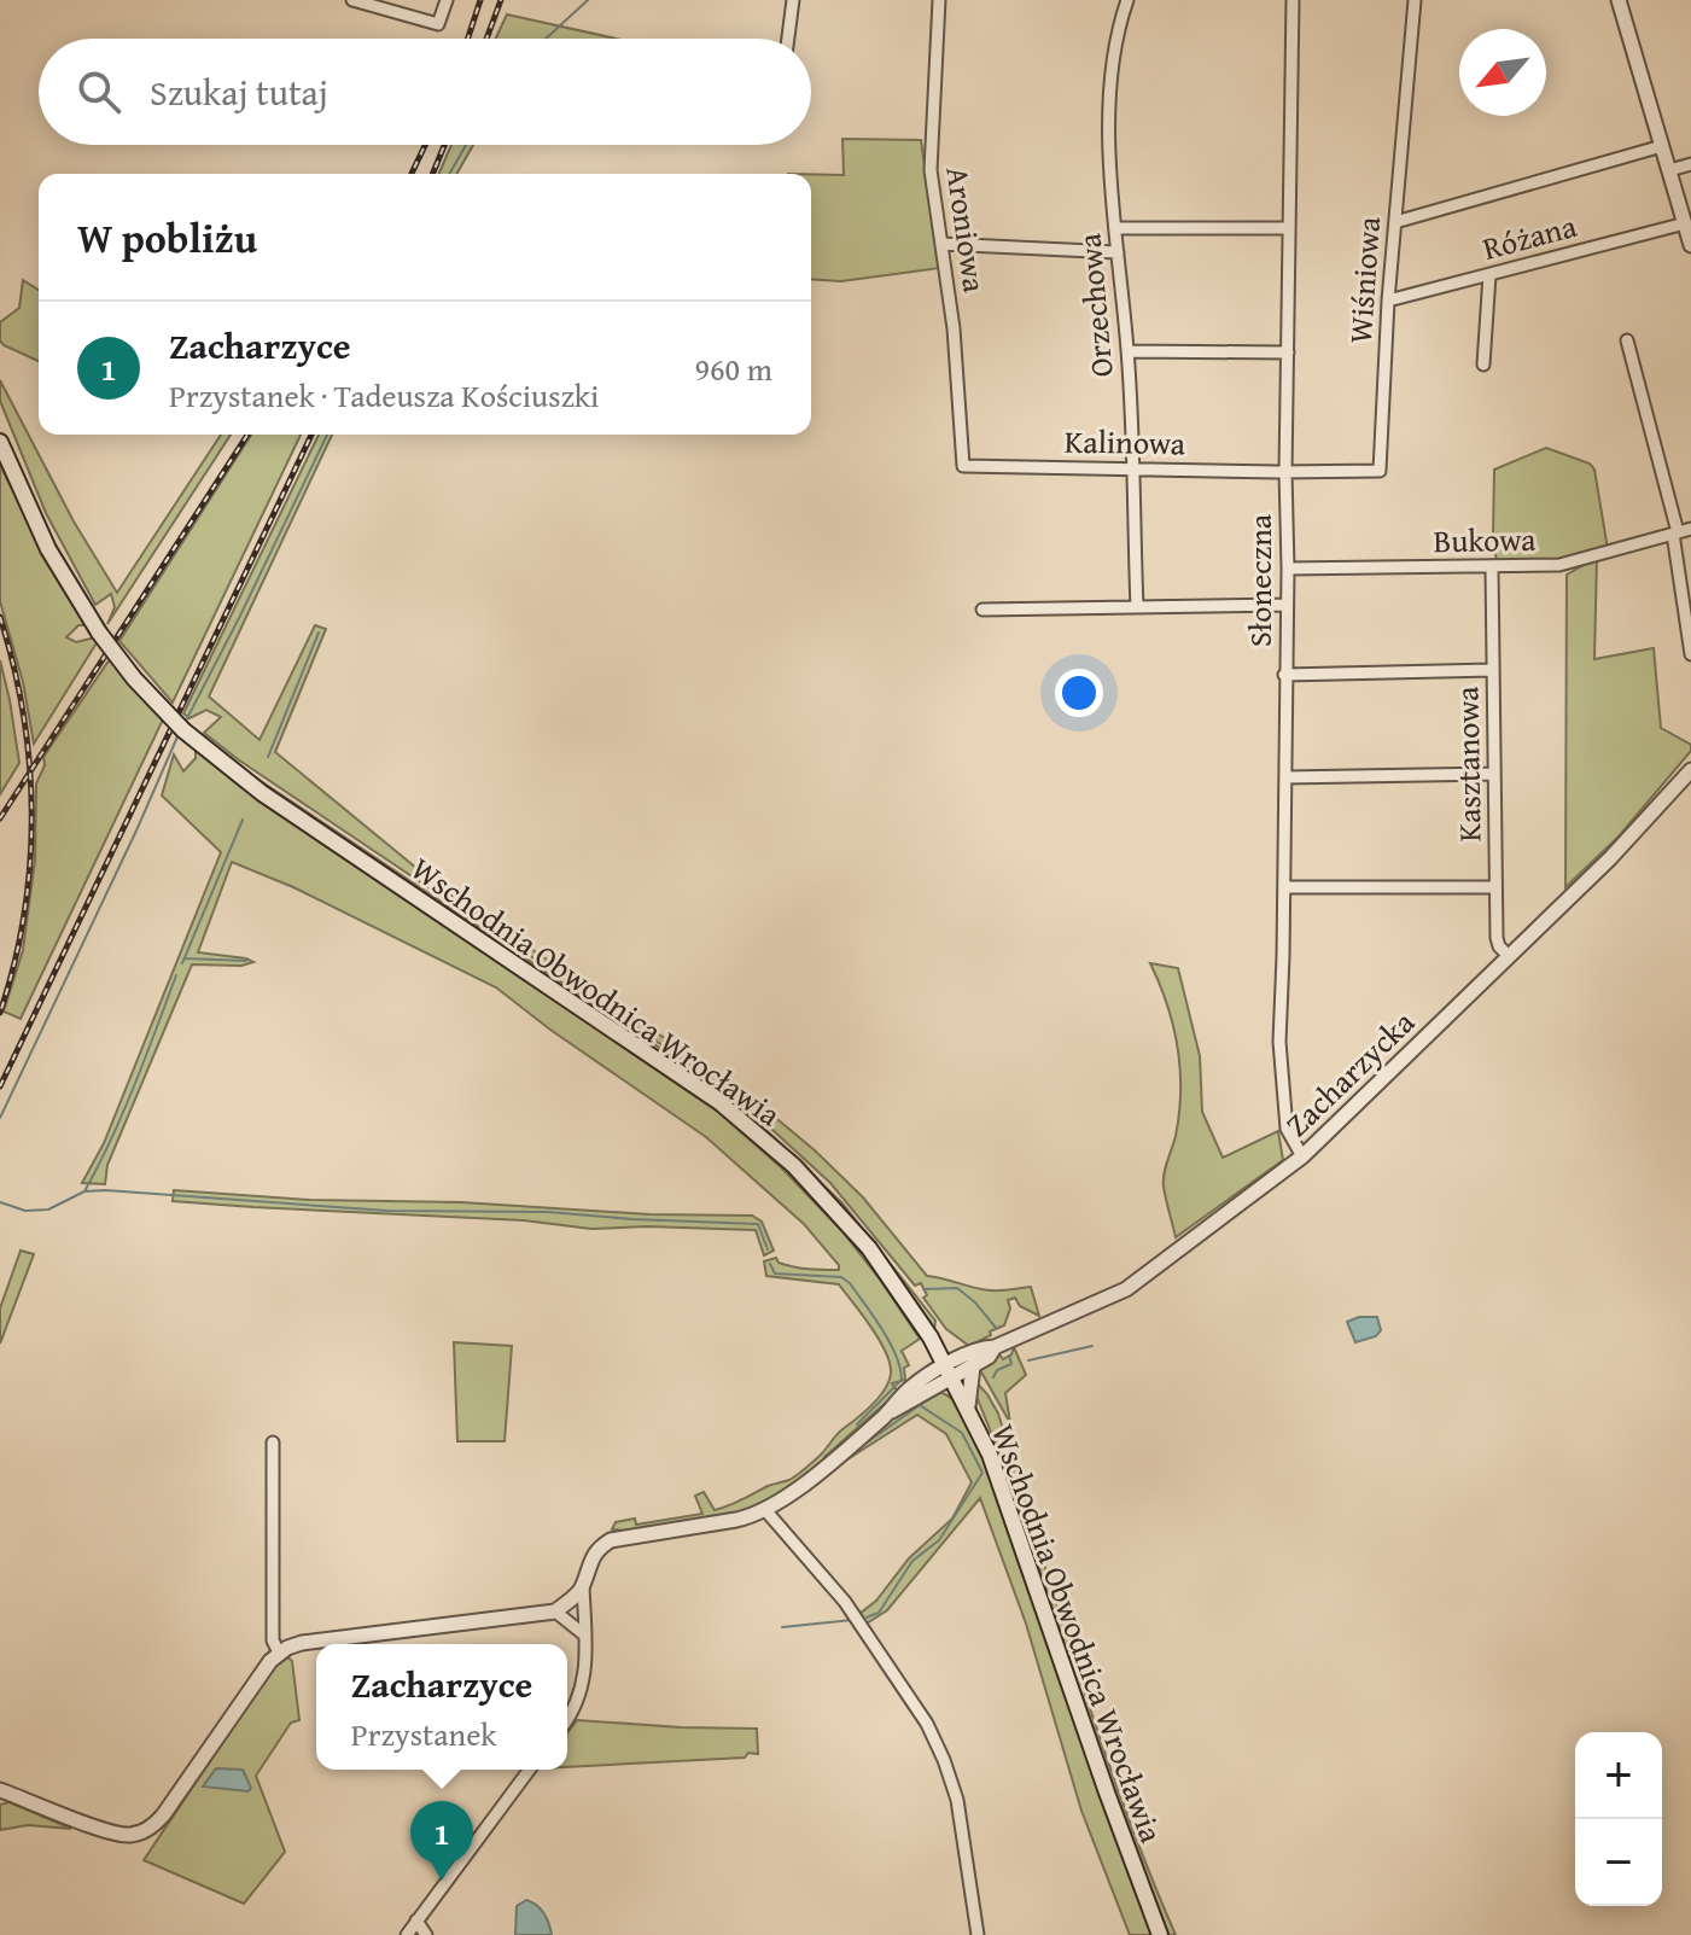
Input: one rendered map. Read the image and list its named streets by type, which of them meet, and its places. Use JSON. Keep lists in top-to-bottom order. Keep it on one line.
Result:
{"streets":{"main road":["Wschodnia Obwodnica Wrocławia"],"street":["Aroniowa","Różana","Wiśniowa","Orzechowa","Kalinowa","Bukowa","Słoneczna","Kasztanowa","Zacharzycka"]},"crossings":[["Aroniowa","Kalinowa"],["Różana","Wiśniowa"],["Wiśniowa","Kalinowa"],["Wiśniowa","Słoneczna"],["Orzechowa","Kalinowa"],["Kalinowa","Słoneczna"],["Bukowa","Słoneczna"],["Bukowa","Kasztanowa"],["Słoneczna","Zacharzycka"],["Kasztanowa","Zacharzycka"],["Wschodnia Obwodnica Wrocławia","Zacharzycka"]],"north":"bottom left","page":{"search":"Szukaj tutaj","heading":"W pobliżu","list":[{"mark":"1","name":"Zacharzyce","note":"Przystanek · Tadeusza Kościuszki","value":"960 m"}],"popup":["Zacharzyce","Przystanek"],"map_buttons":["+","−"],"pins":"1"}}
